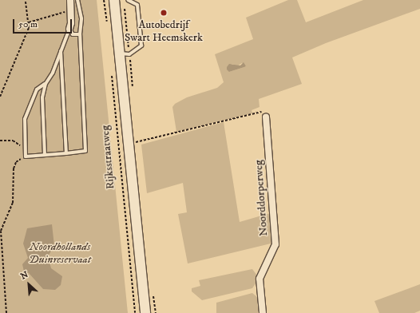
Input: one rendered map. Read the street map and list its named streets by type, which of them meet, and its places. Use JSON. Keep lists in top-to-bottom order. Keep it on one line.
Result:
{"streets":{"main road":["Rijksstraatweg"],"street":["Noorddorperweg"]},"parks":["Noordhollands Duinreservaat"],"places":["Autobedrijf Swart Heemskerk"],"scale_bar":"50 m","north":"top left"}
